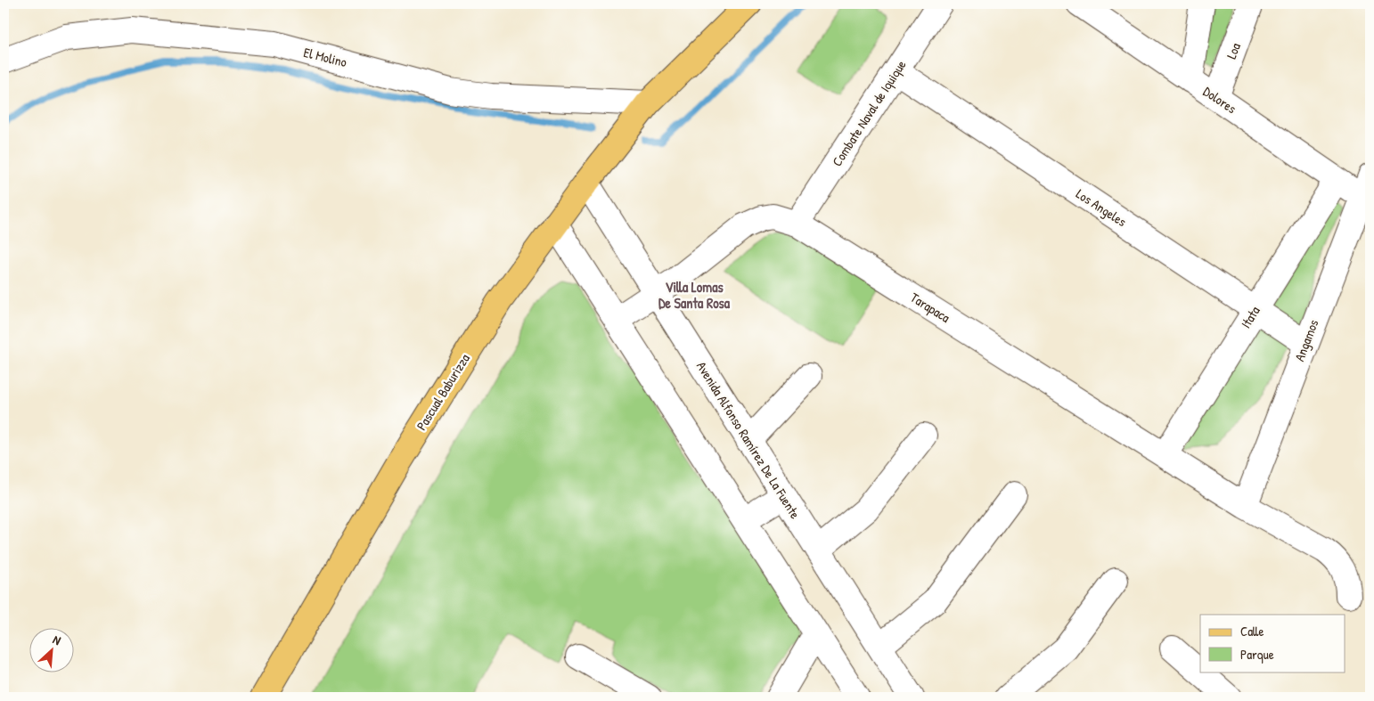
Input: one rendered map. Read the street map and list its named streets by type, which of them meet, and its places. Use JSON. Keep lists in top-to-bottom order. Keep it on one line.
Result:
{"streets":{"main road":["Pascual Baburizza"],"street":["Loa","El Molino","Dolores","Combate Naval de Iquique","Los Angeles","Tarapaca","Itata","Angamos","Avenida Alfonso Ramírez De La Fuente"]},"crossings":[["Loa","Dolores"],["El Molino","Pascual Baburizza"],["Dolores","Itata"],["Dolores","Angamos"],["Combate Naval de Iquique","Los Angeles"],["Combate Naval de Iquique","Tarapaca"],["Los Angeles","Itata"],["Los Angeles","Angamos"],["Tarapaca","Itata"],["Tarapaca","Angamos"],["Tarapaca","Avenida Alfonso Ramírez De La Fuente"],["Pascual Baburizza","Avenida Alfonso Ramírez De La Fuente"]],"districts":["Villa Lomas De Santa Rosa"],"legend":["Calle","Parque"],"north":"top right"}
